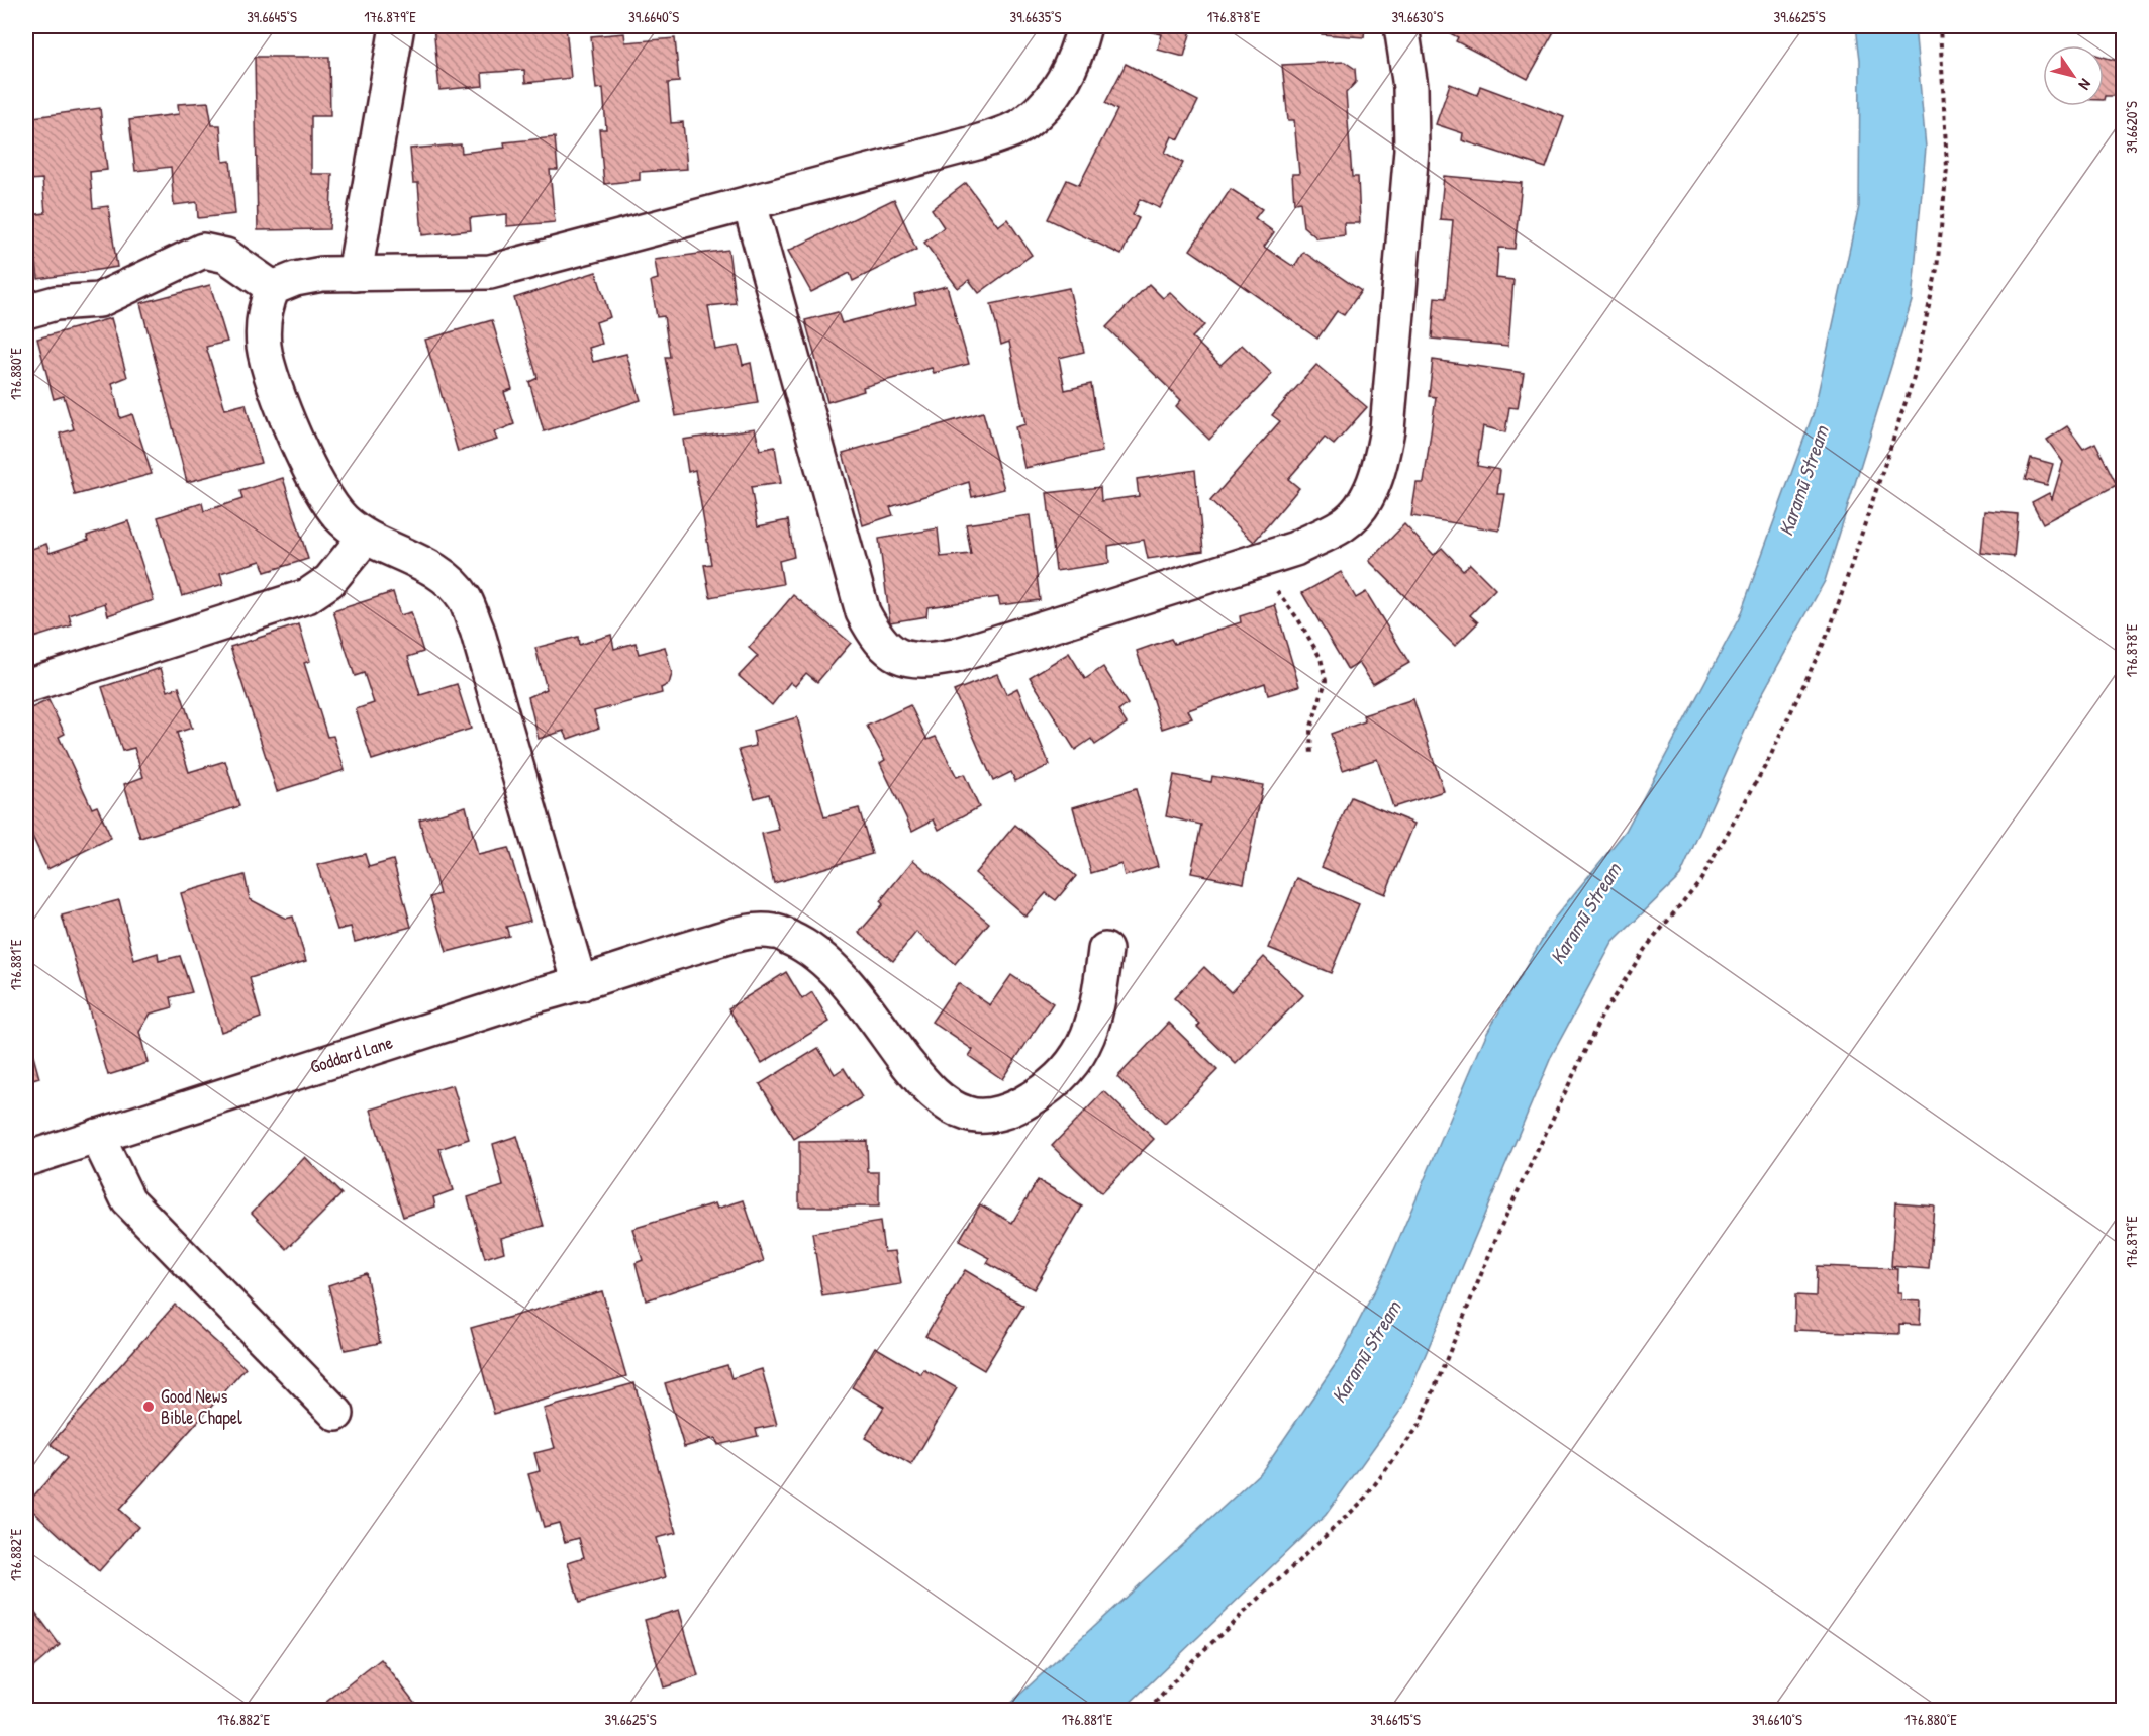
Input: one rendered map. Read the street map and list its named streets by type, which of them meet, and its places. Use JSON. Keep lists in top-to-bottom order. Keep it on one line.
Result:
{"streets":{"street":["Goddard Lane"]},"water":["Karamū Stream"],"places":["Good News Bible Chapel"],"north":"bottom right","coordinates":["39.6645°S","176.879°E","39.6640°S","39.6635°S","176.878°E","39.6630°S","39.6625°S","39.6620°S","176.880°E","176.881°E","176.882°E","39.6615°S","39.6610°S"]}
